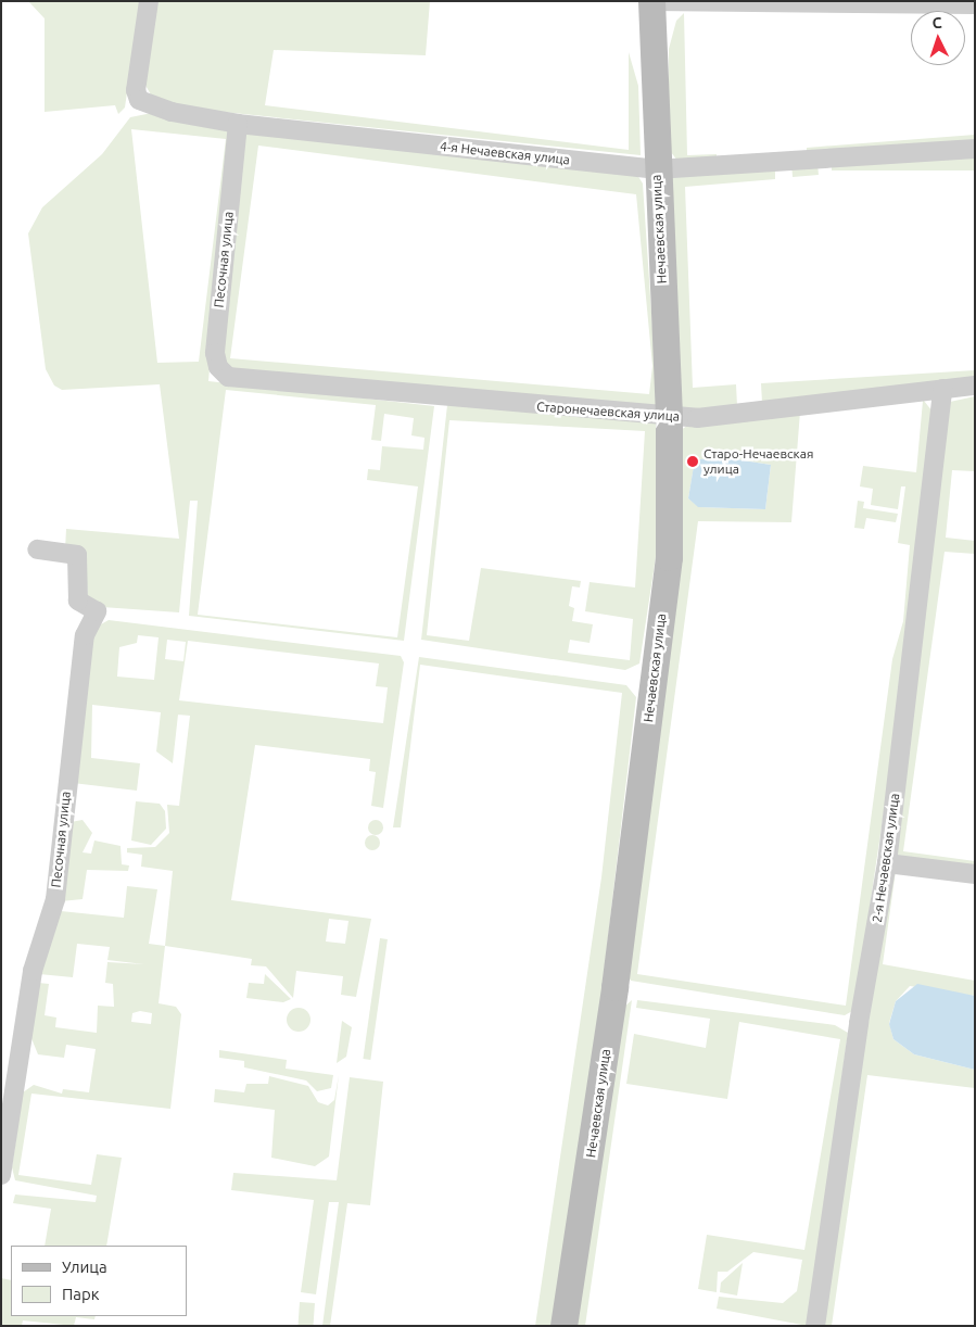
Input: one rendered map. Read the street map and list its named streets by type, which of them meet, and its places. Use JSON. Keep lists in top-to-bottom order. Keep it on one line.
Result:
{"streets":{"street":["4-я Нечаевская улица","Нечаевская улица","Песочная улица","Старонечаевская улица","2-я Нечаевская улица"]},"crossings":[["4-я Нечаевская улица","Нечаевская улица"],["4-я Нечаевская улица","Песочная улица"],["Нечаевская улица","Старонечаевская улица"],["Песочная улица","Старонечаевская улица"],["Старонечаевская улица","2-я Нечаевская улица"]],"places":["Старо-Нечаевская улица"],"legend":["Улица","Парк"],"north":"top"}
